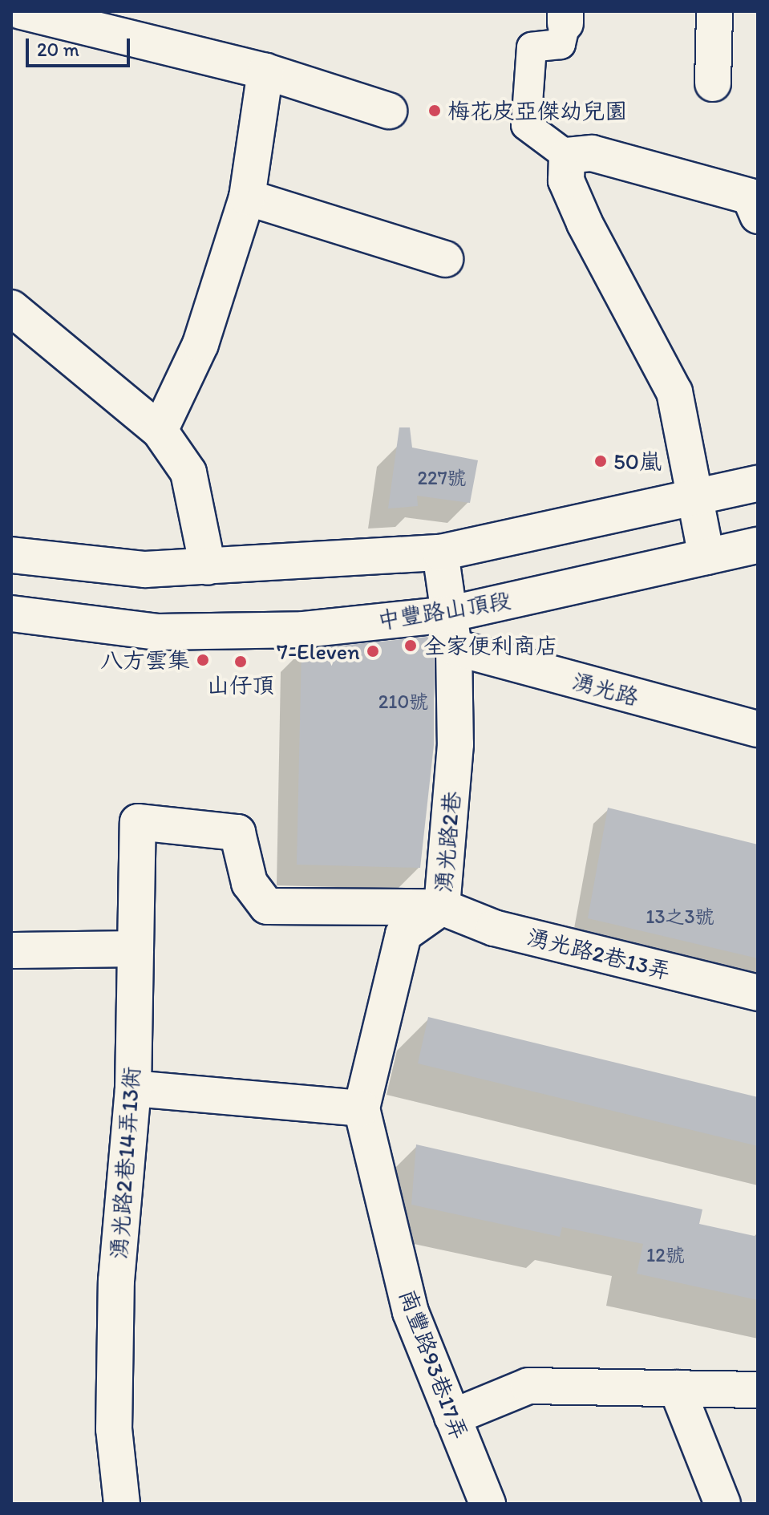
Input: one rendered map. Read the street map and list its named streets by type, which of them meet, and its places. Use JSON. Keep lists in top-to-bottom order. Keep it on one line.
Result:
{"streets":{"street":["中豐路山頂段","湧光路","湧光路2巷","湧光路2巷13弄","湧光路2巷14弄13衖","南豐路93巷17弄"]},"crossings":[["中豐路山頂段","湧光路"],["中豐路山頂段","湧光路2巷"],["湧光路","湧光路2巷"],["湧光路2巷","湧光路2巷13弄"],["湧光路2巷","湧光路2巷14弄13衖"],["湧光路2巷","南豐路93巷17弄"],["湧光路2巷13弄","湧光路2巷14弄13衖"]],"places":["梅花皮亞傑幼兒園","50嵐","全家便利商店","7-Eleven","八方雲集","山仔頂"],"house_numbers":["227號","210號","13之3號","12號"],"scale_bar":"20 m"}
